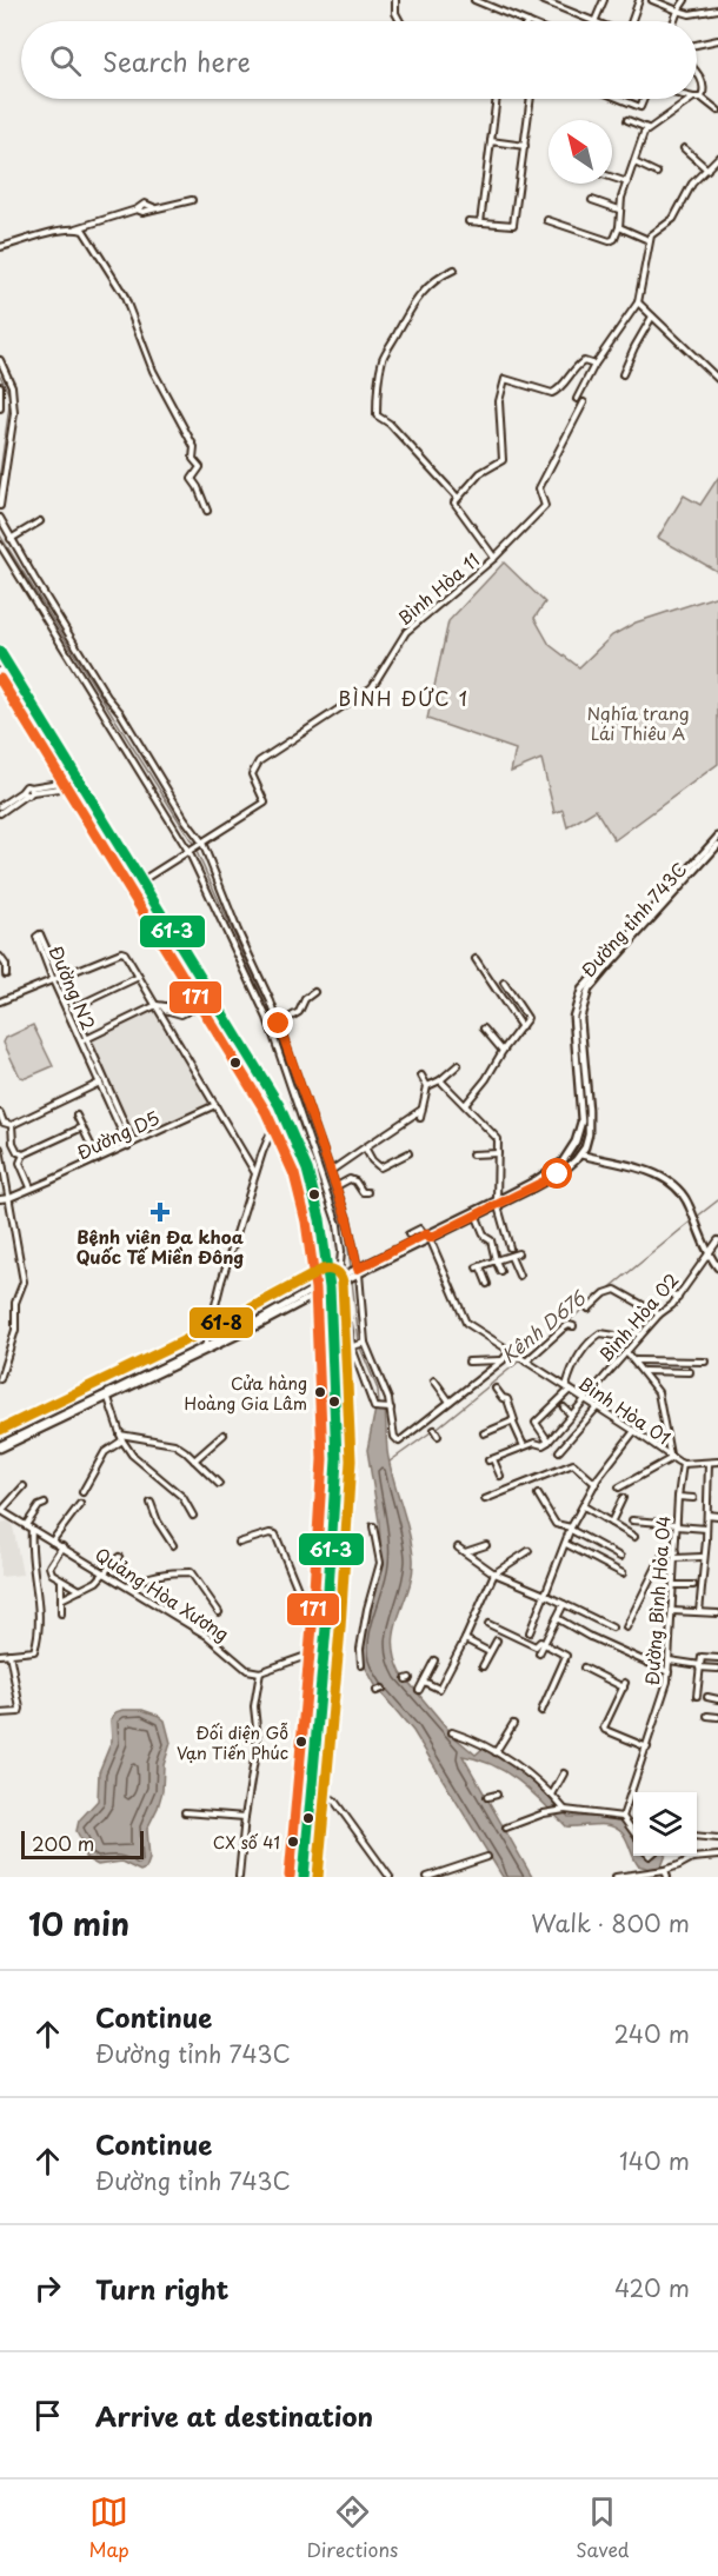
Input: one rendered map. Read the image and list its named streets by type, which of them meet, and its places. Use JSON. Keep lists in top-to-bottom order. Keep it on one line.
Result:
{"streets":{"main road":["Đường tỉnh 743C"],"street":["Bình Hòa 11","Đường N2","Đường D5","Bình Hòa 02","Bình Hòa 01","Quảng Hòa Xương","Đường Bình Hòa 04"]},"crossings":[["Đường N2","Đường D5"],["Bình Hòa 02","Bình Hòa 01"],["Bình Hòa 01","Đường Bình Hòa 04"]],"districts":["BÌNH ĐỨC 1"],"water":["Kênh D676"],"parks":["Nghĩa trang Lái Thiêu A"],"places":{"health":["Bệnh viện Đa khoa Quốc Tế Miền Đông"],"other":["Cửa hàng Hoàng Gia Lâm","Đối diện Gỗ Vạn Tiến Phúc","CX số 41"]},"lines":["transit line 61-3","transit line 171","transit line 61-8"],"scale_bar":"200 m","north":"top left","page":{"search":"Search here","scale":"200 m","heading":["10 min","Walk · 800 m"],"list":[["Continue","Đường tỉnh 743C","240 m"],["Continue","Đường tỉnh 743C","140 m"],["Turn right","420 m"],"Arrive at destination"],"nav":["Map","Directions","Saved"]}}
